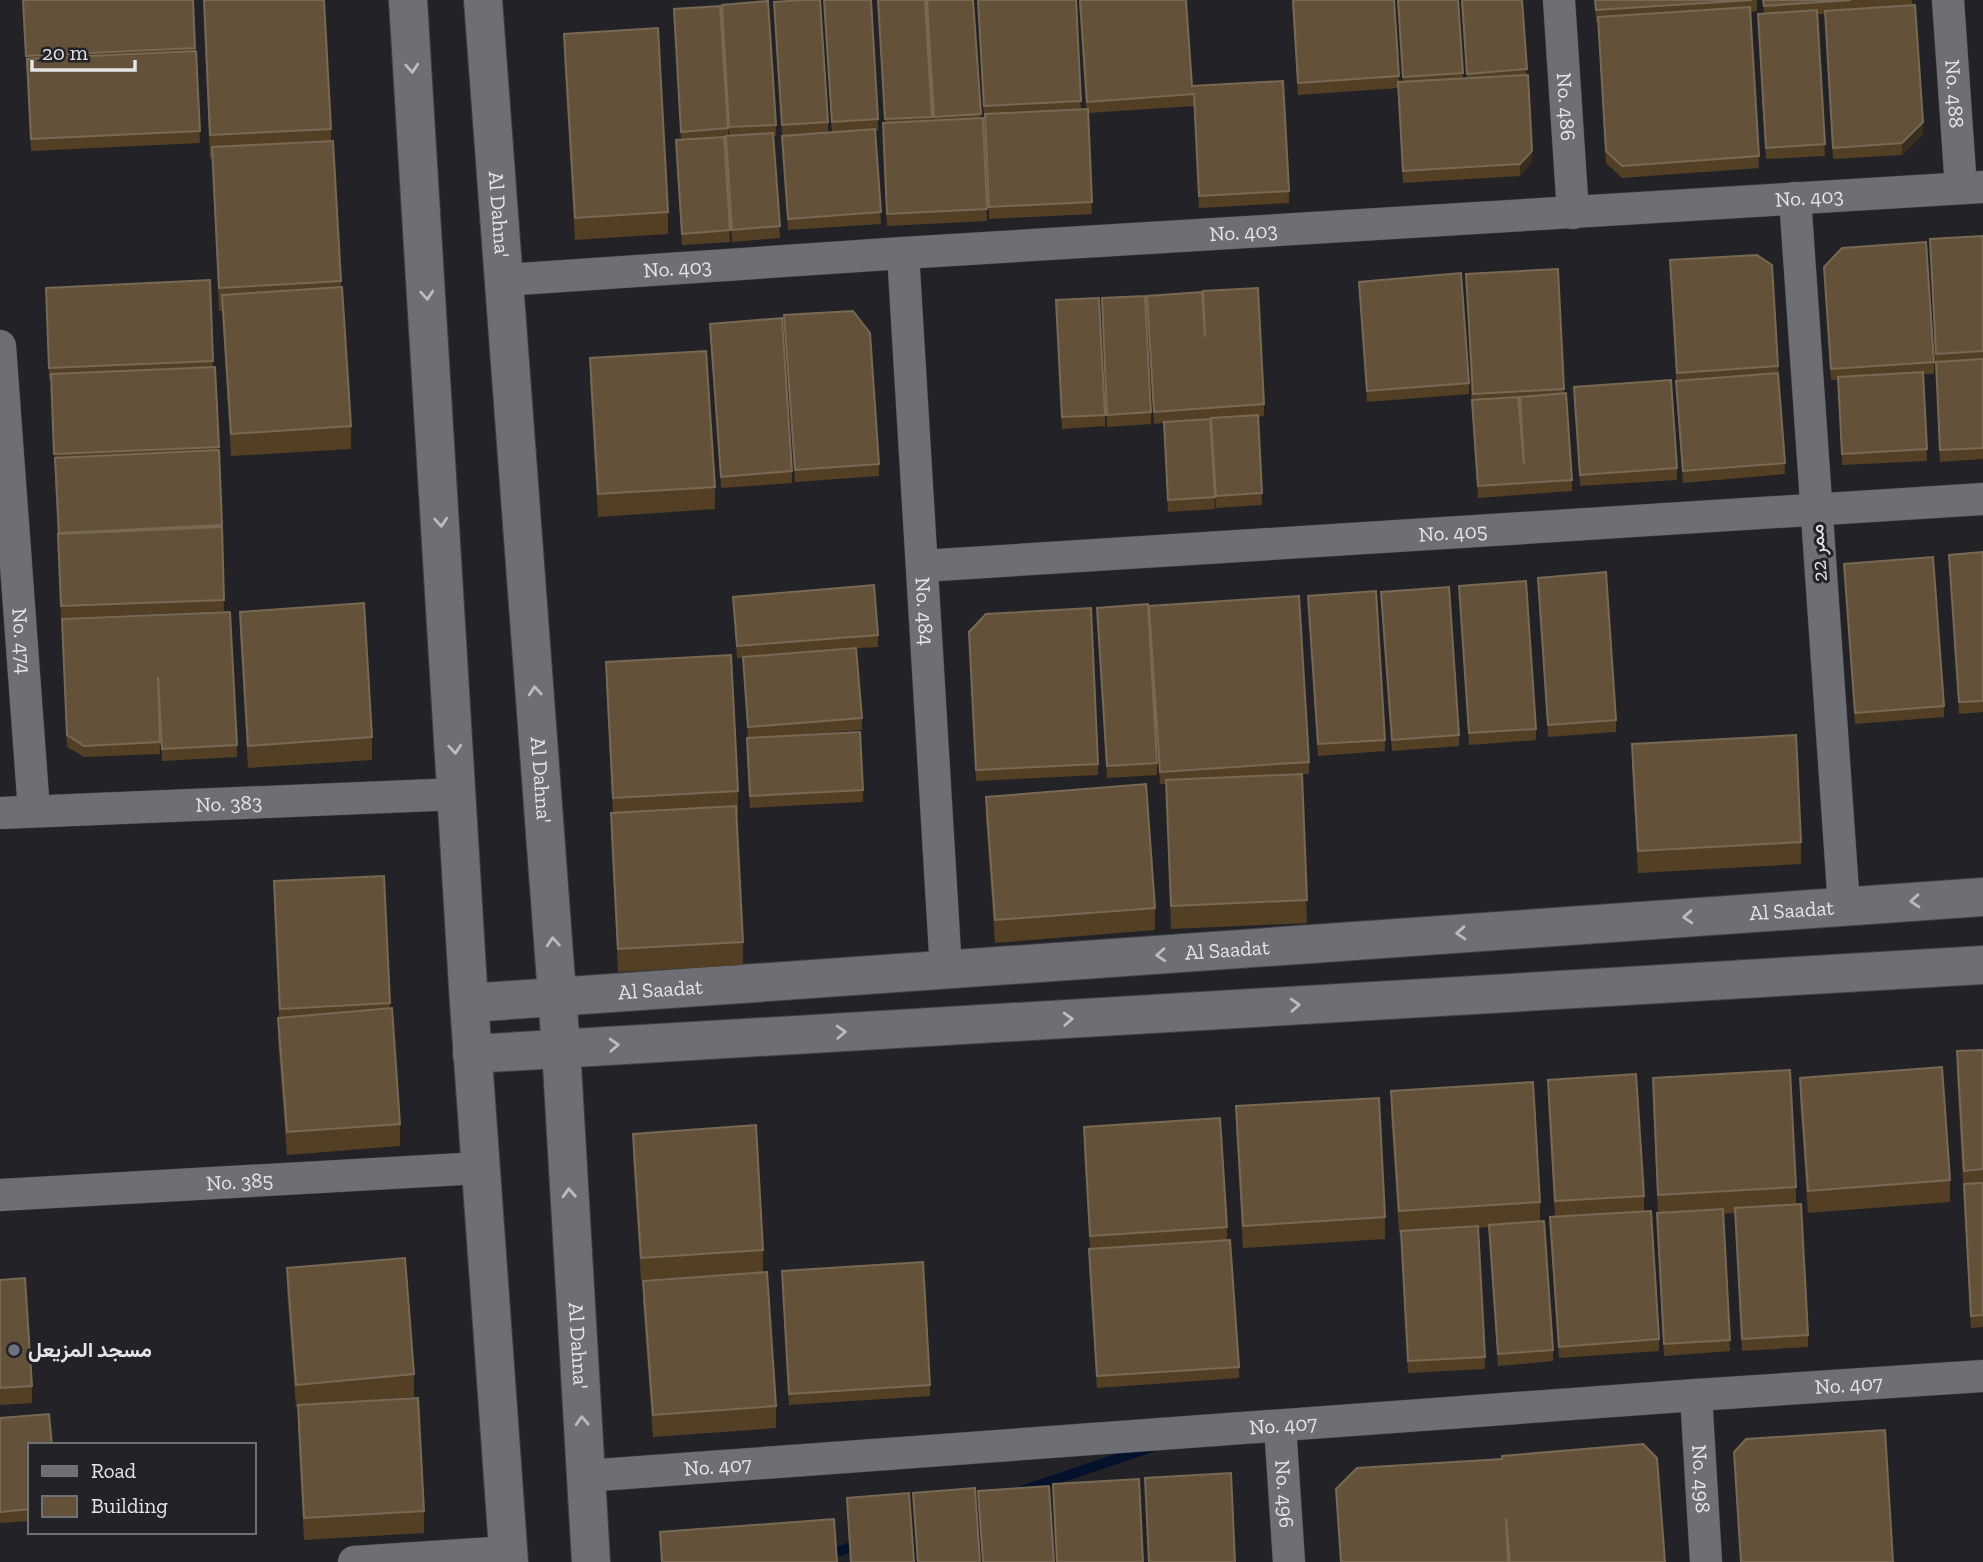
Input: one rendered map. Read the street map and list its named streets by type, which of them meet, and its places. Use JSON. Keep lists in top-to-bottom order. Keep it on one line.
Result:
{"streets":{"street":["No. 488","No. 486","No. 403","Al Dahna'","No. 405","ممر 22","No. 484","No. 474","No. 383","Al Saadat","No. 385","No. 407","No. 498","No. 496"]},"crossings":[["No. 488","No. 403"],["No. 486","No. 403"],["No. 403","Al Dahna'"],["No. 403","ممر 22"],["No. 403","No. 484"],["Al Dahna'","Al Saadat"],["Al Dahna'","No. 407"],["No. 405","ممر 22"],["No. 405","No. 484"],["ممر 22","Al Saadat"],["No. 484","Al Saadat"],["No. 474","No. 383"],["No. 407","No. 498"],["No. 407","No. 496"]],"places":["مسجد المزيعل"],"legend":["Road","Building"],"scale_bar":"20 m"}
